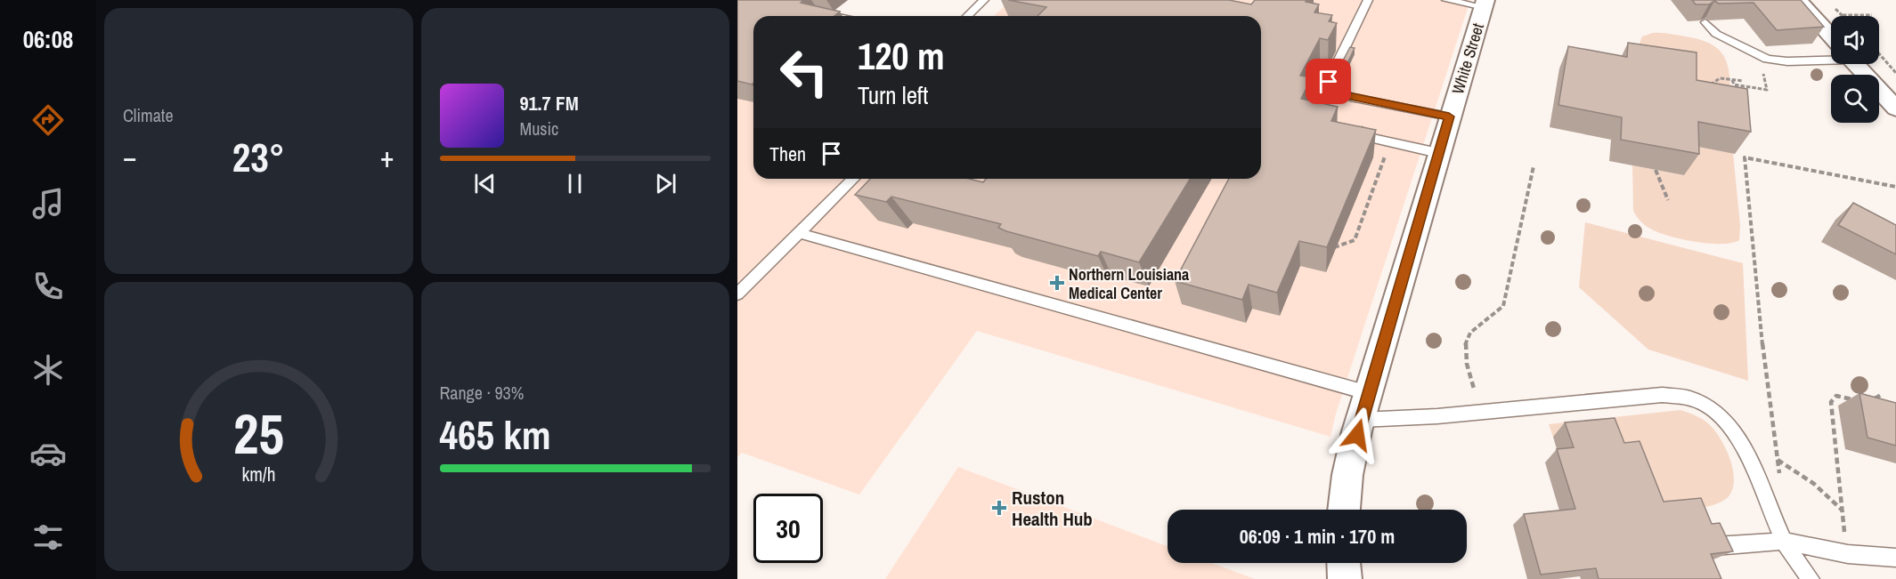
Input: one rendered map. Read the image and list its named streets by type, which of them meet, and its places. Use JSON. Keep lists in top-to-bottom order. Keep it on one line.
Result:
{"streets":{"street":["White Street"]},"places":{"health":["Northern Louisiana Medical Center","Ruston Health Hub"]},"page":{"tabs":"06:08","tile":["Climate",["Range · 93%","465 km"]],"turn":["120 m","Turn left"],"song":["91.7 FM","Music"],"then":"Then","heat":["−","23°","+"],"limit":"30","trip":"06:09 · 1 min · 170 m","gauge":["25","km/h"]}}
